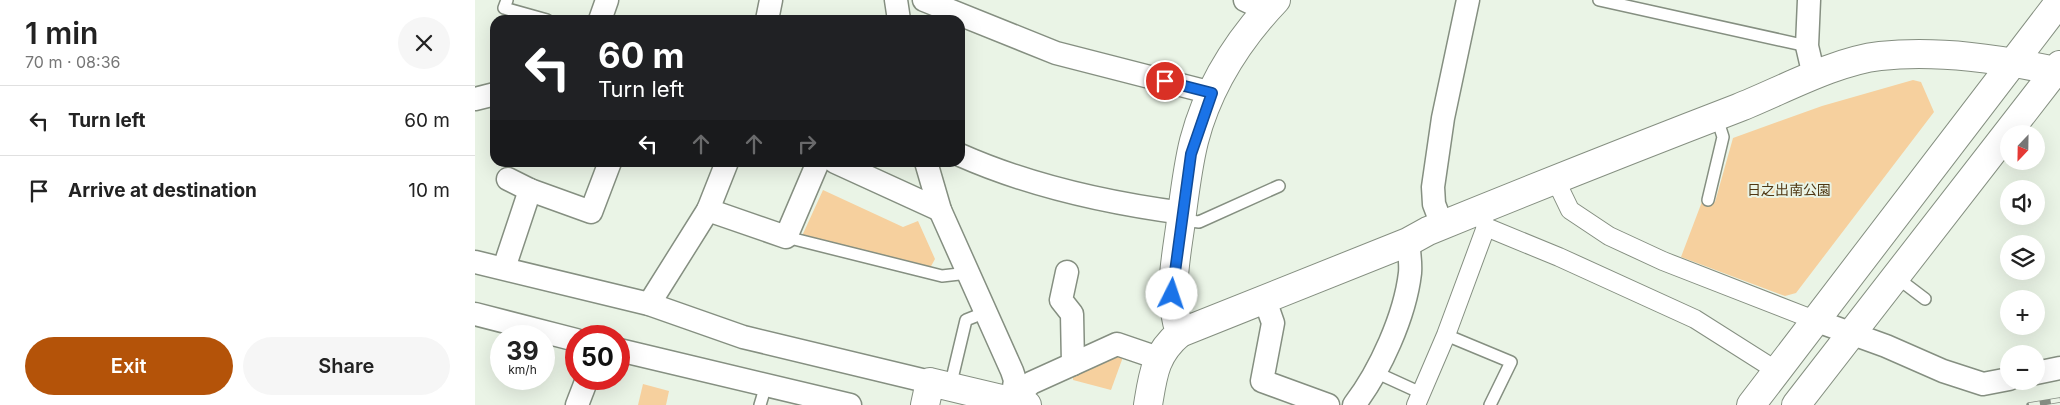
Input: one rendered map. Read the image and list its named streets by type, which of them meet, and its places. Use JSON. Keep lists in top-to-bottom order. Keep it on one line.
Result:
{"parks":["日之出南公園"],"north":"bottom","page":{"heading":["1 min","70 m · 08:36"],"turn":["60 m","Turn left"],"list":[{"name":"Turn left","value":"60 m"},{"name":"Arrive at destination","value":"10 m"}],"map_buttons":["+","−"],"speed":"39 km/h","limit":"50","buttons":["Exit","Share"]}}
